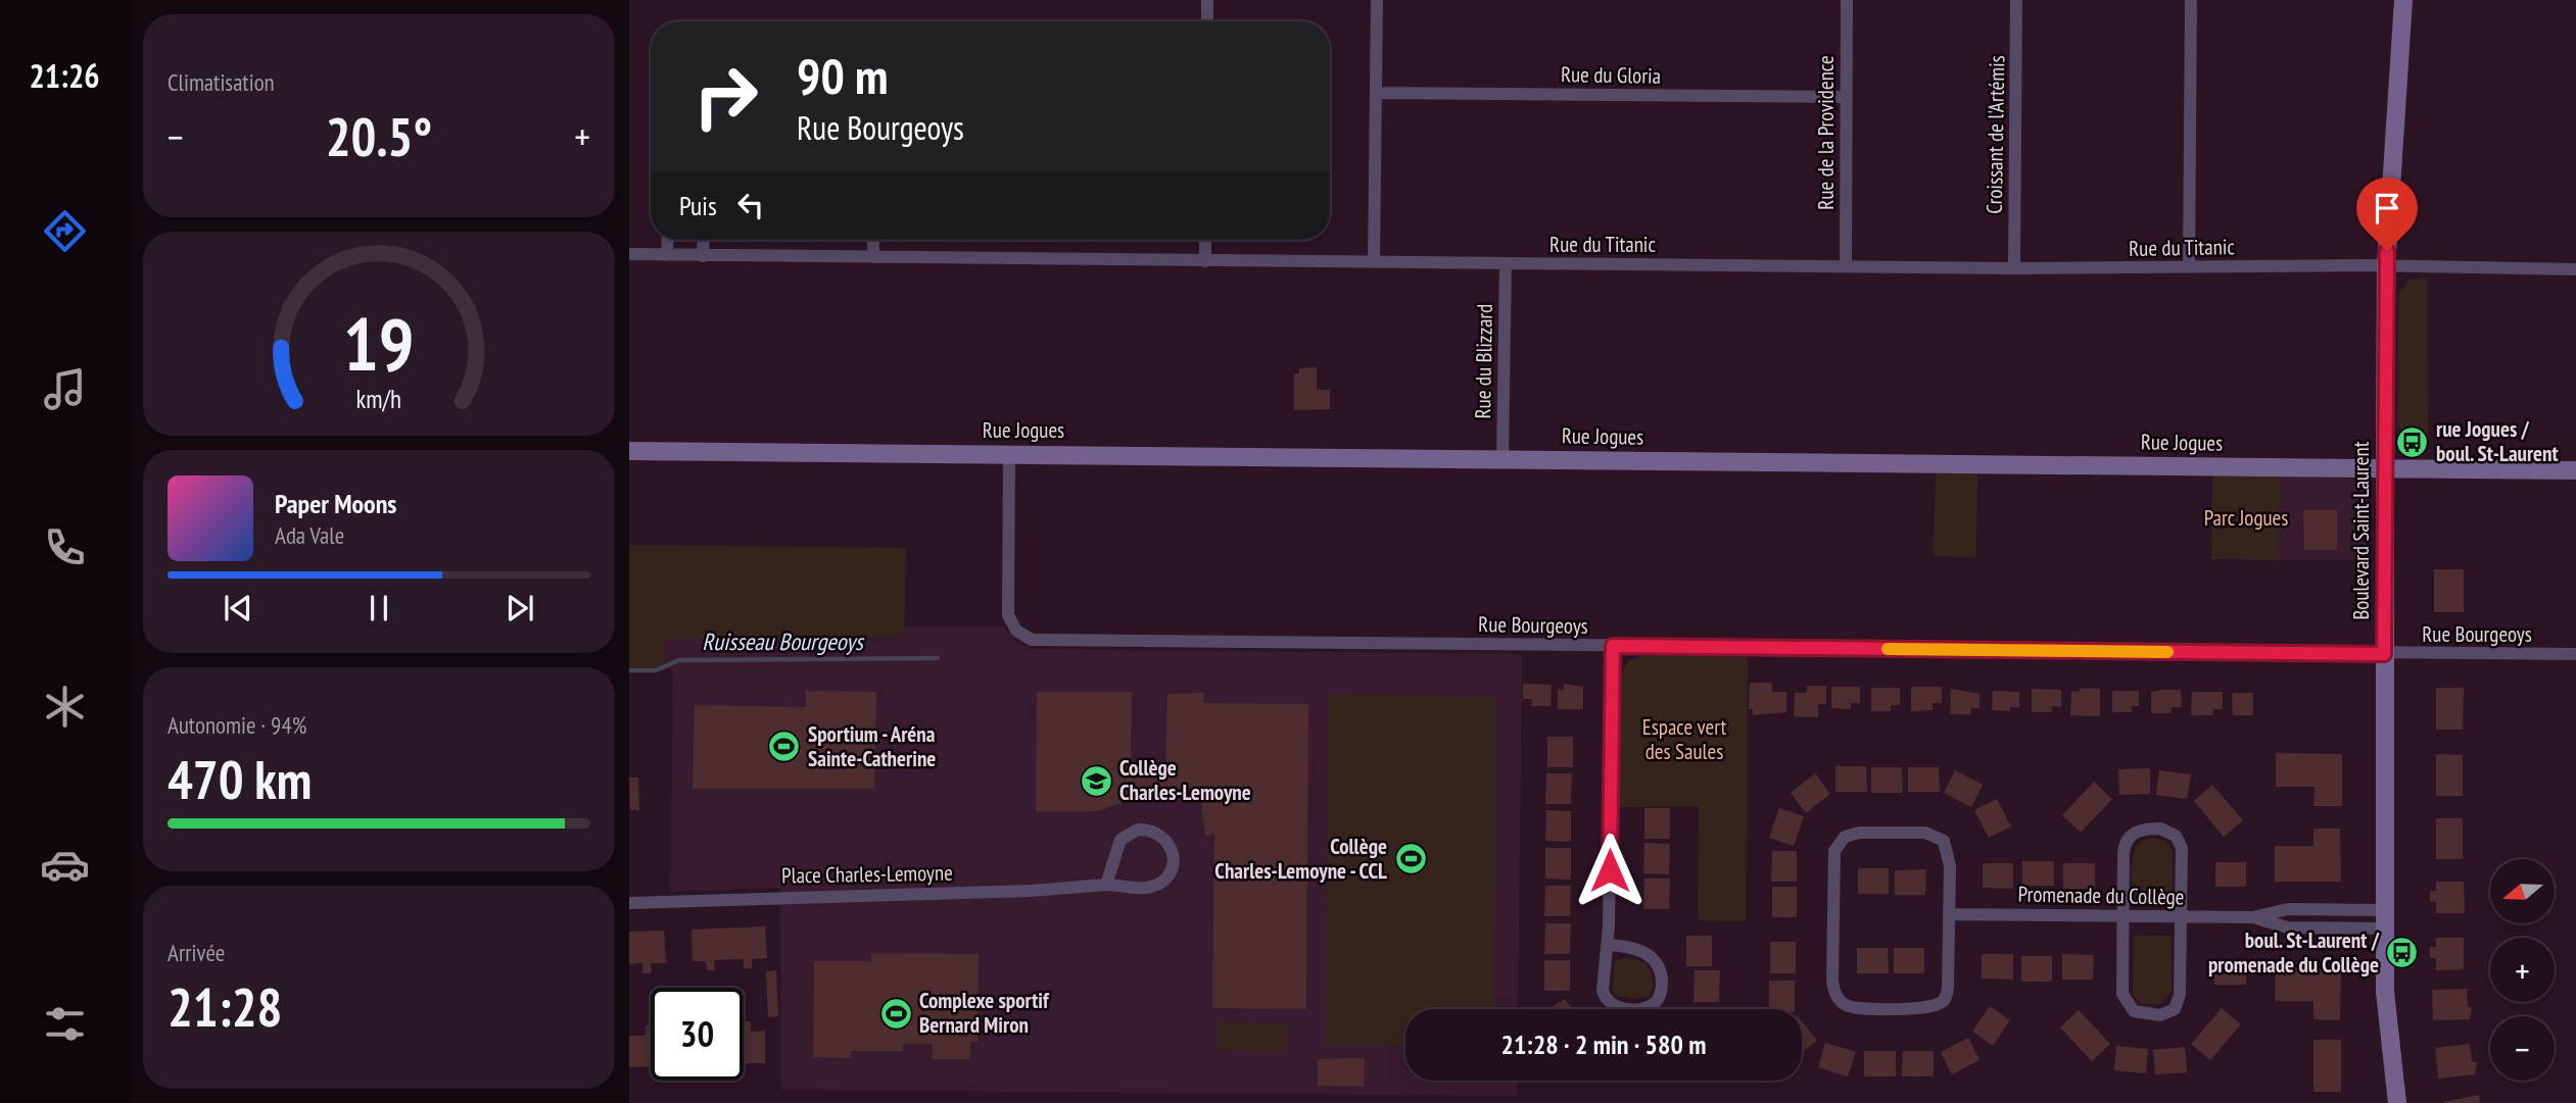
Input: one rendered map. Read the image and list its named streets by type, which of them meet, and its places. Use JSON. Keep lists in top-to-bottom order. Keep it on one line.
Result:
{"streets":{"street":["Rue du Gloria","Rue de la Providence","Croissant de l'Artémis","Rue du Titanic","Rue du Blizzard","Rue Jogues","Boulevard Saint-Laurent","Rue Bourgeoys","Place Charles-Lemoyne","Promenade du Collège"]},"crossings":[["Rue du Gloria","Rue de la Providence"],["Rue de la Providence","Rue du Titanic"],["Croissant de l'Artémis","Rue du Titanic"],["Rue du Titanic","Rue du Blizzard"],["Rue du Titanic","Boulevard Saint-Laurent"],["Rue du Blizzard","Rue Jogues"],["Rue Jogues","Boulevard Saint-Laurent"],["Rue Jogues","Rue Bourgeoys"],["Boulevard Saint-Laurent","Rue Bourgeoys"],["Boulevard Saint-Laurent","Promenade du Collège"]],"water":["Ruisseau Bourgeoys"],"parks":["Parc Jogues","Espace vert des Saules"],"places":{"bus stop":["rue Jogues / boul. St-Laurent","boul. St-Laurent / promenade du Collège"],"sports":["Sportium - Aréna Sainte-Catherine","Collège Charles-Lemoyne - CCL","Complexe sportif Bernard Miron"],"school or university":["Collège Charles-Lemoyne"]},"north":"left","page":{"tabs":"21:26","tile":["Climatisation",["Autonomie · 94%","470 km"],["Arrivée","21:28"]],"turn":["90 m","Rue Bourgeoys"],"heat":["−","20.5°","+"],"then":"Puis","song":["Paper Moons","Ada Vale"],"map_buttons":["+","−"],"limit":"30","trip":"21:28 · 2 min · 580 m","gauge":["19","km/h"]}}
